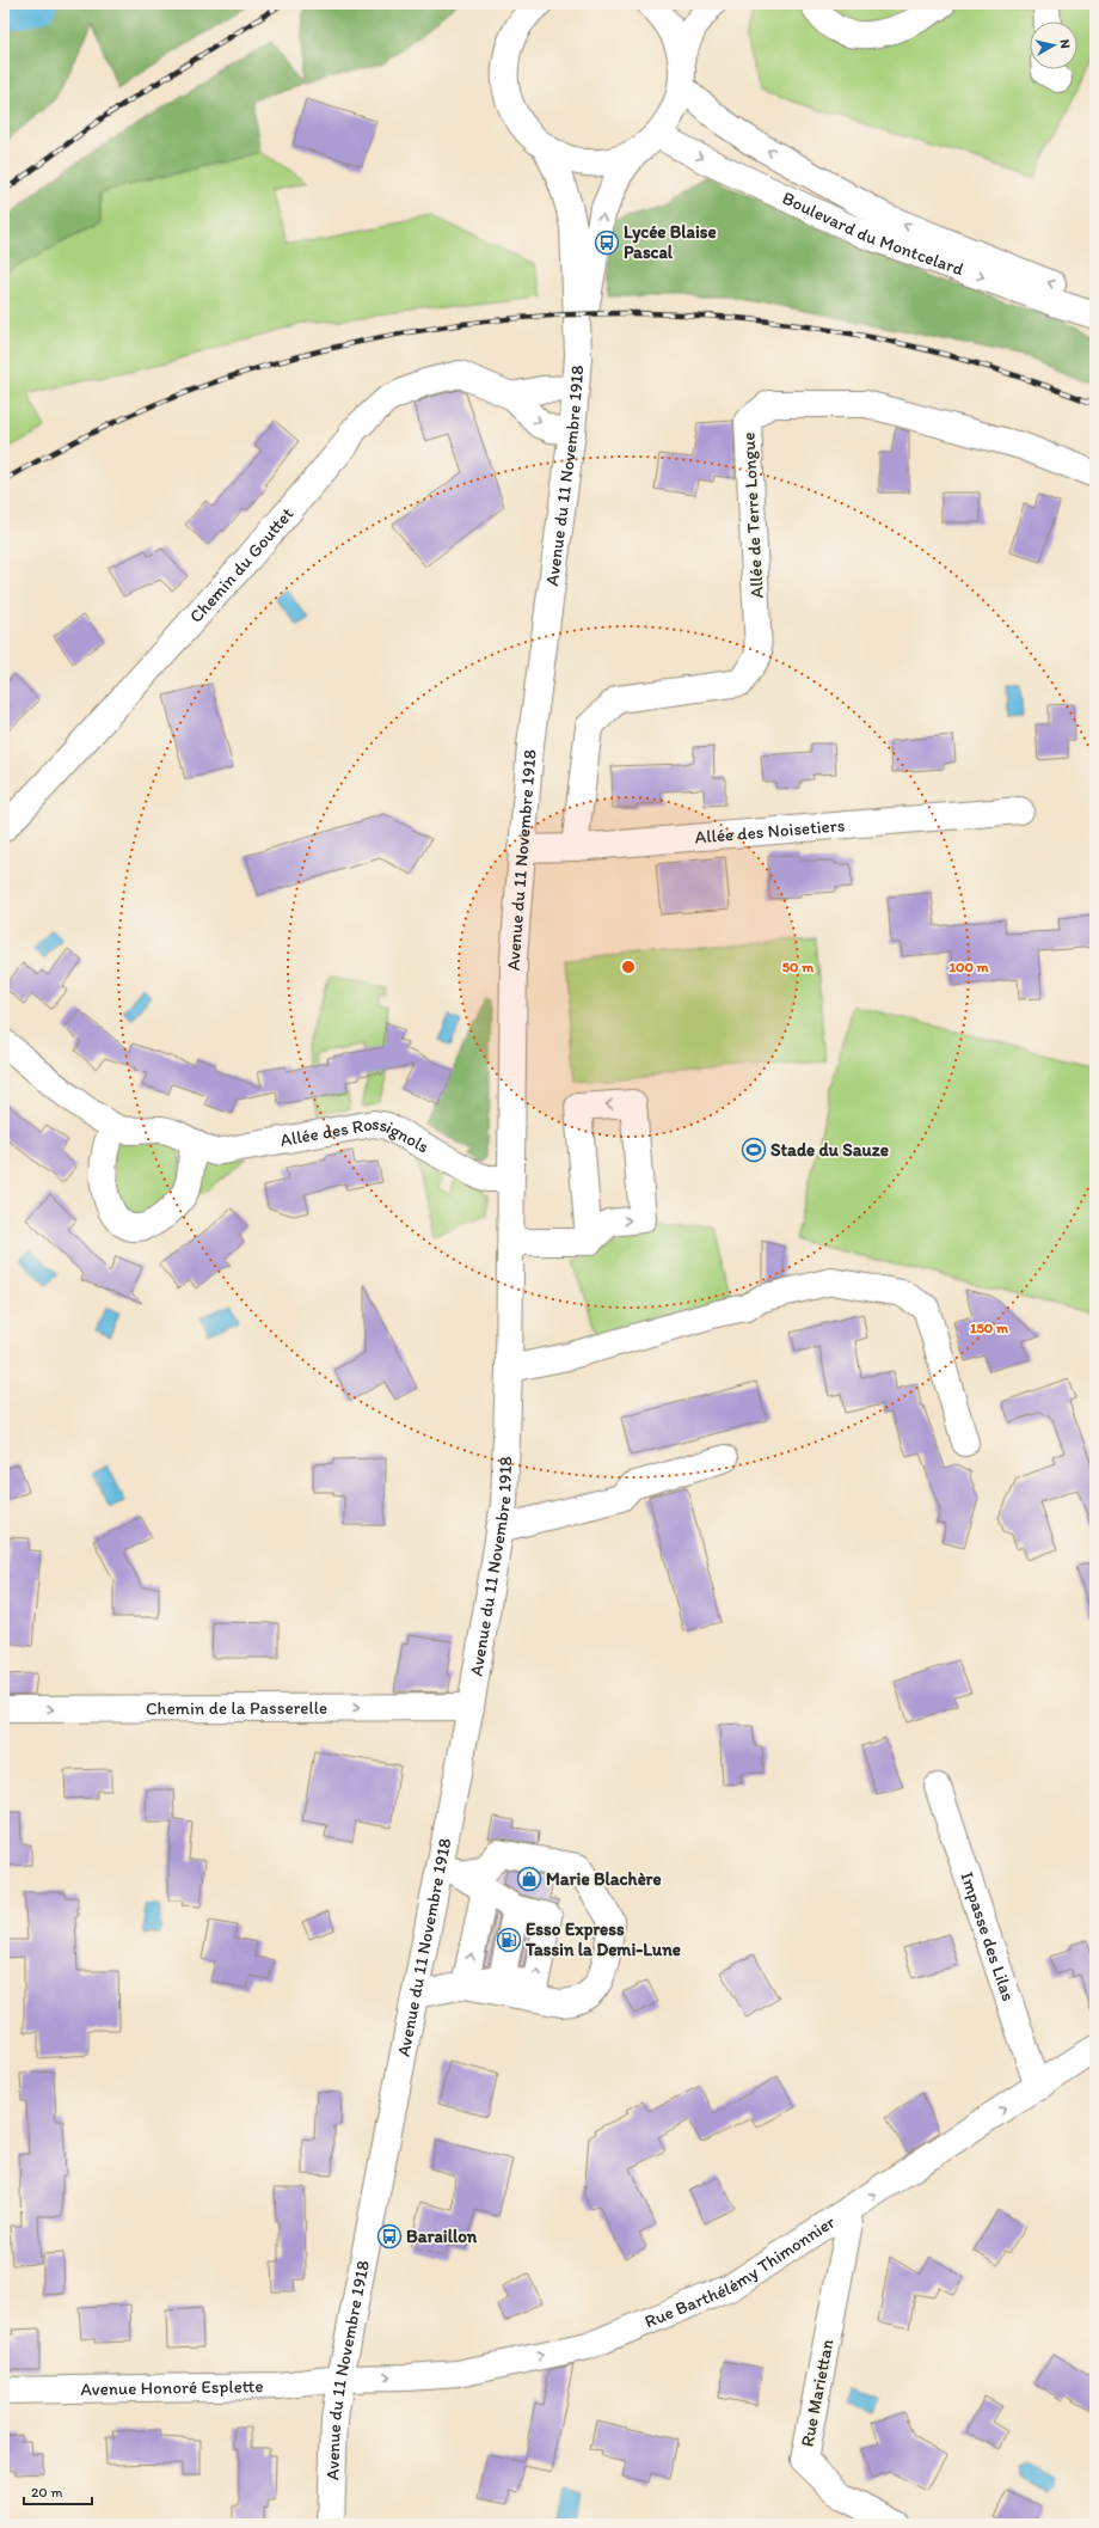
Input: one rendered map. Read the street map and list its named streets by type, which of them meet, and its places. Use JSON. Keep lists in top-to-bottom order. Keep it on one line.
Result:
{"streets":{"street":["Boulevard du Montcelard","Avenue du 11 Novembre 1918","Allée de Terre Longue","Chemin du Gouttet","Allée des Noisetiers","Allée des Rossignols","Chemin de la Passerelle","Impasse des Lilas","Rue Barthélémy Thimonnier","Avenue Honoré Esplette","Rue Mariettan"]},"crossings":[["Avenue du 11 Novembre 1918","Chemin du Gouttet"],["Avenue du 11 Novembre 1918","Allée des Noisetiers"],["Avenue du 11 Novembre 1918","Allée des Rossignols"],["Avenue du 11 Novembre 1918","Chemin de la Passerelle"],["Avenue du 11 Novembre 1918","Rue Barthélémy Thimonnier"],["Avenue du 11 Novembre 1918","Avenue Honoré Esplette"],["Allée de Terre Longue","Allée des Noisetiers"],["Impasse des Lilas","Rue Barthélémy Thimonnier"],["Rue Barthélémy Thimonnier","Avenue Honoré Esplette"],["Rue Barthélémy Thimonnier","Rue Mariettan"]],"one_way":["Chemin de la Passerelle","Rue Barthélémy Thimonnier"],"places":{"bus stop":["Lycée Blaise Pascal","Baraillon"],"sports":["Stade du Sauze"],"shop":["Marie Blachère"],"fuel station":["Esso Express Tassin la Demi-Lune"]},"scale_bar":"20 m","north":"right","rings":["50 m","100 m","150 m"]}
